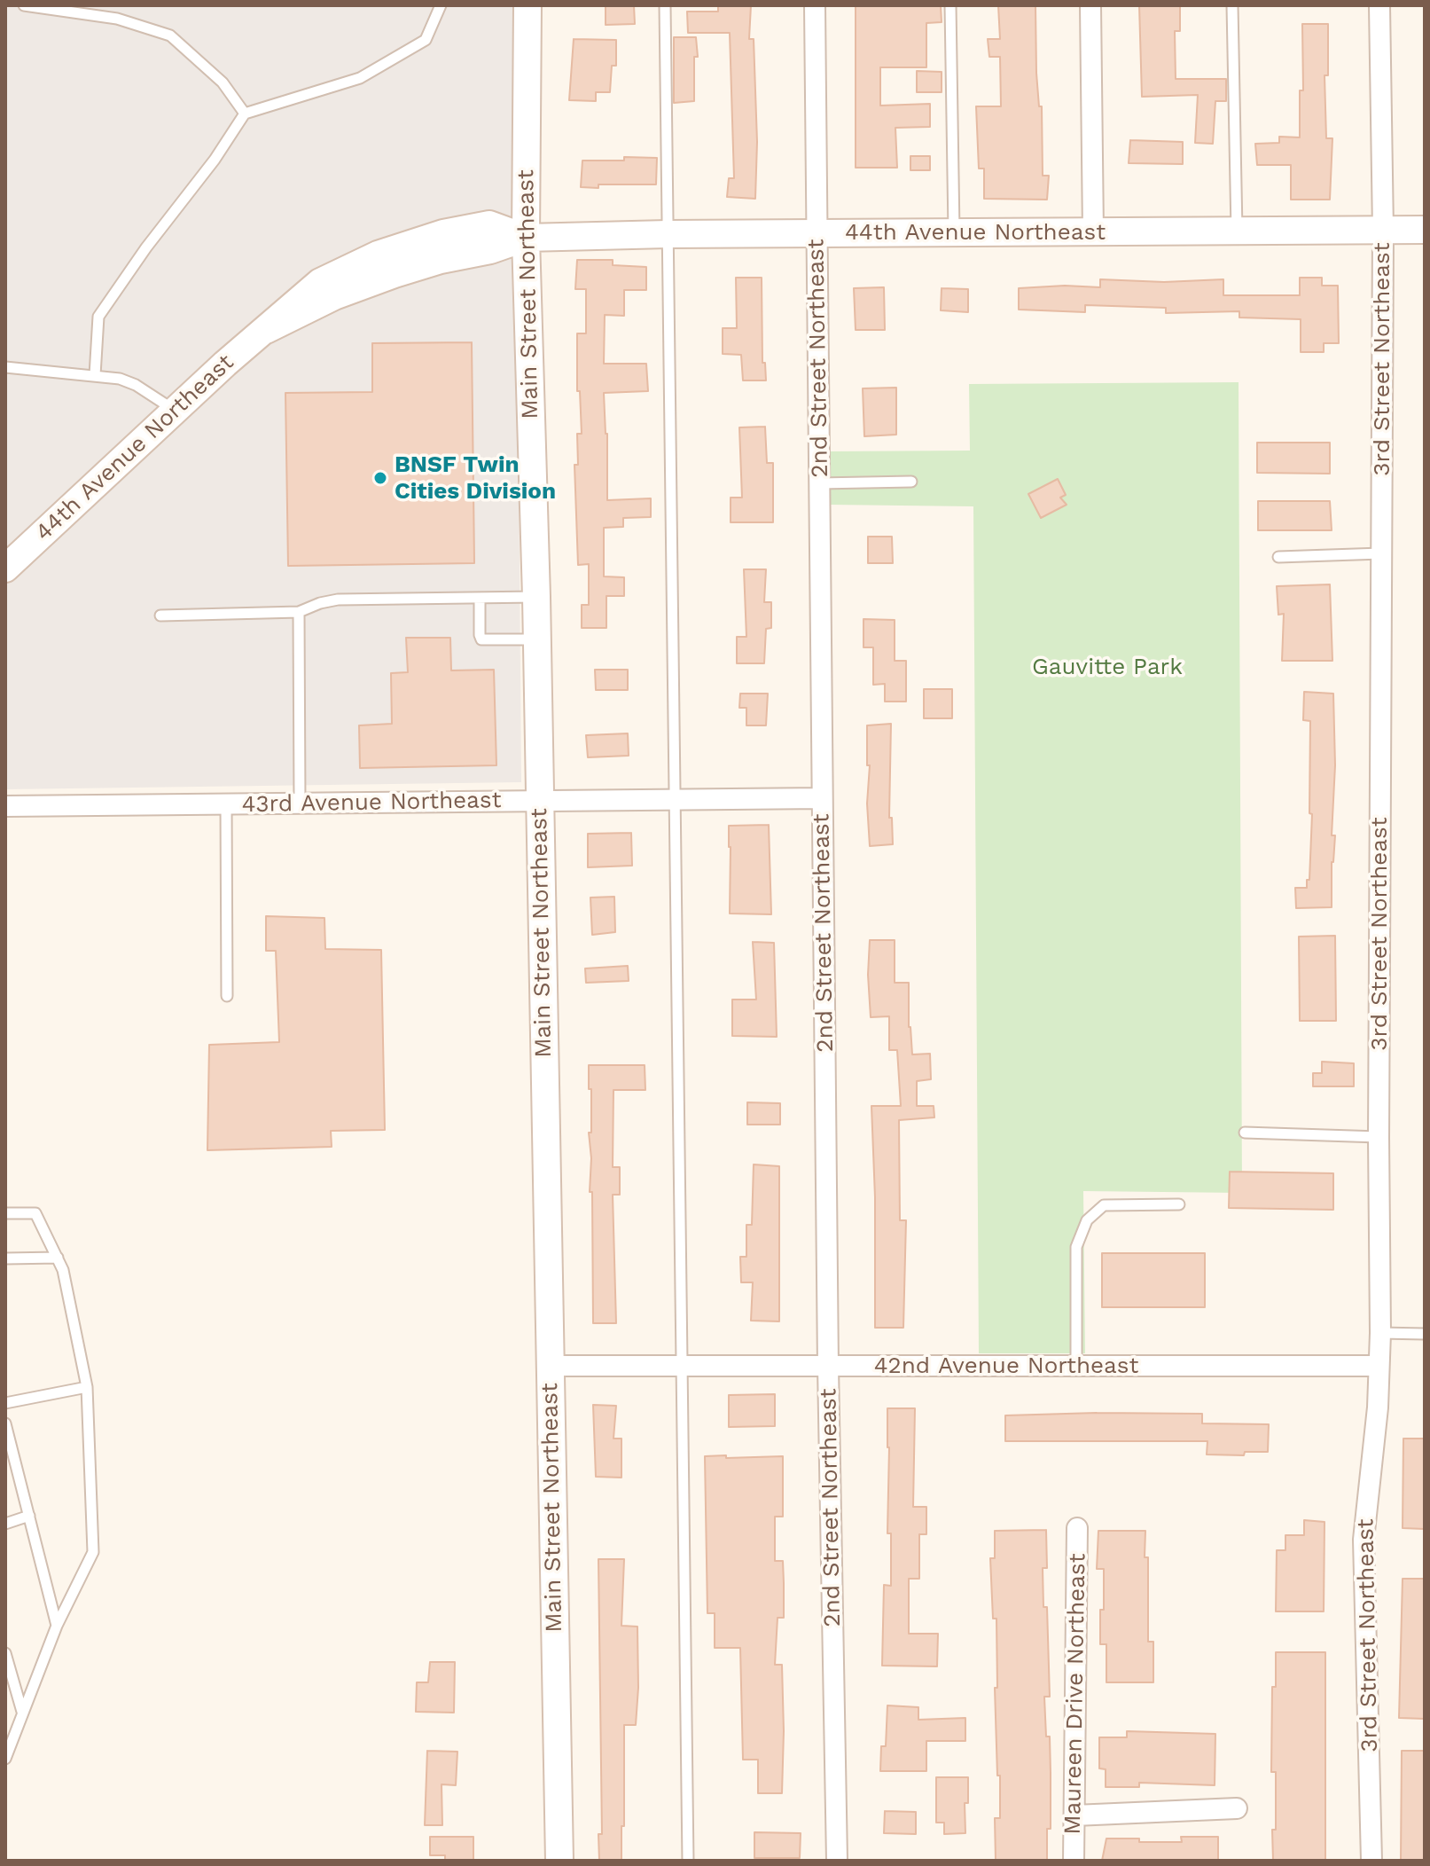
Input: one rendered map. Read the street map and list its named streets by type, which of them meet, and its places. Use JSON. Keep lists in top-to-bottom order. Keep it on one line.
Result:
{"streets":{"street":["44th Avenue Northeast","Main Street Northeast","2nd Street Northeast","3rd Street Northeast","43rd Avenue Northeast","42nd Avenue Northeast","Maureen Drive Northeast"]},"crossings":[["44th Avenue Northeast","Main Street Northeast"],["44th Avenue Northeast","2nd Street Northeast"],["44th Avenue Northeast","3rd Street Northeast"],["Main Street Northeast","43rd Avenue Northeast"],["Main Street Northeast","42nd Avenue Northeast"],["2nd Street Northeast","43rd Avenue Northeast"],["2nd Street Northeast","42nd Avenue Northeast"],["3rd Street Northeast","42nd Avenue Northeast"]],"parks":["Gauvitte Park"],"places":["BNSF Twin Cities Division"]}
